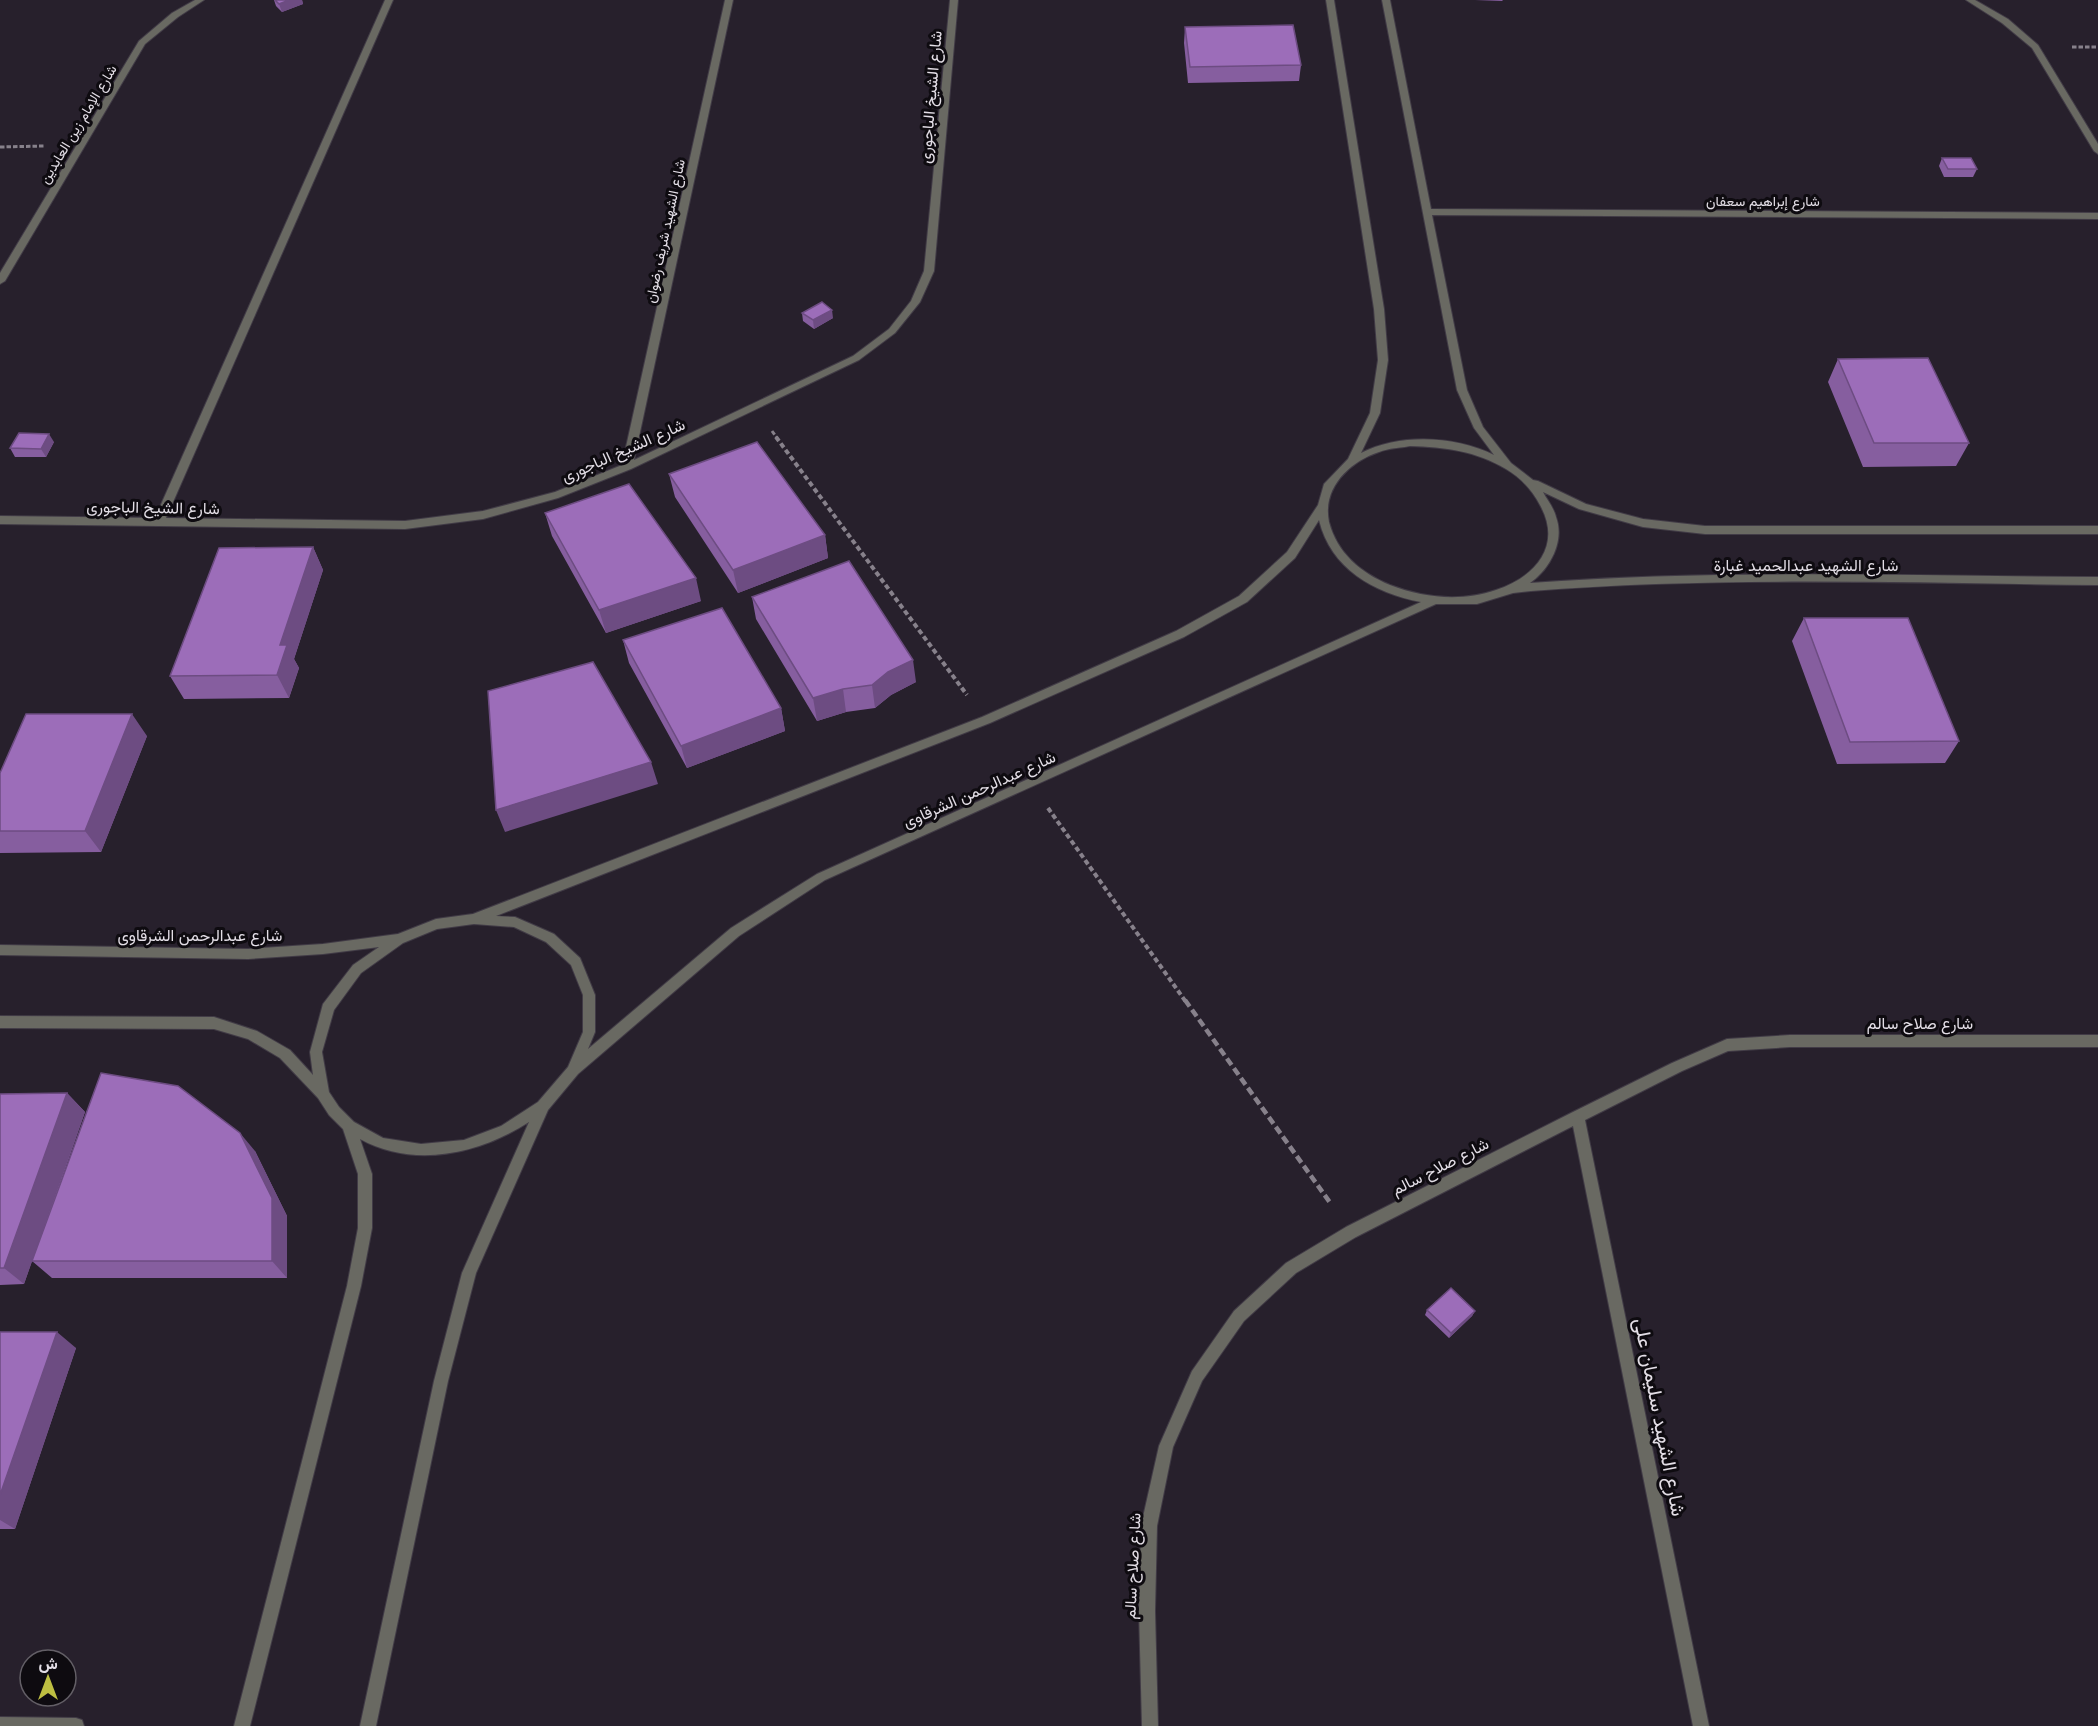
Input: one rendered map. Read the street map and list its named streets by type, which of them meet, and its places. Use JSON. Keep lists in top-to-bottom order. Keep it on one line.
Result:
{"streets":{"street":["شارع الشيخ الباجورى","شارع الإمام زين العابدين","شارع إبراهيم سعفان","شارع الشهيد شريف رضوان","شارع الشهيد عبدالحميد غبارة","شارع عبدالرحمن الشرقاوى","شارع صلاح سالم","شارع الشهيد سليمان على"]},"crossings":[["شارع الشيخ الباجورى","شارع الشهيد شريف رضوان"],["شارع الشهيد عبدالحميد غبارة","شارع عبدالرحمن الشرقاوى"],["شارع صلاح سالم","شارع الشهيد سليمان على"]],"north":"top"}
